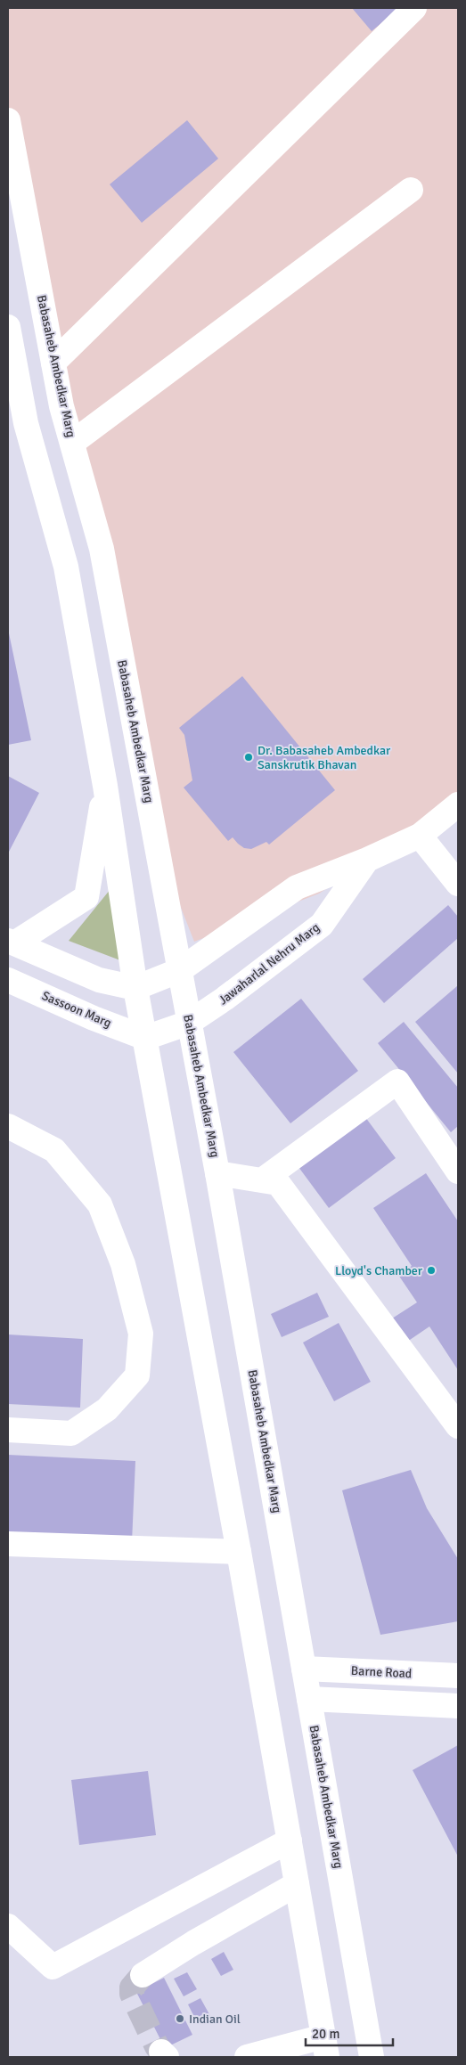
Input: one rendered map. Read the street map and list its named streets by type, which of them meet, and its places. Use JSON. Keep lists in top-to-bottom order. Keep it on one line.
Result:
{"streets":{"main road":["Babasaheb Ambedkar Marg","Jawaharlal Nehru Marg","Sassoon Marg","Barne Road"]},"crossings":[["Babasaheb Ambedkar Marg","Jawaharlal Nehru Marg"],["Babasaheb Ambedkar Marg","Barne Road"],["Jawaharlal Nehru Marg","Sassoon Marg"]],"places":["Dr. Babasaheb Ambedkar Sanskrutik Bhavan","Lloyd's Chamber","Indian Oil"],"scale_bar":"20 m"}
